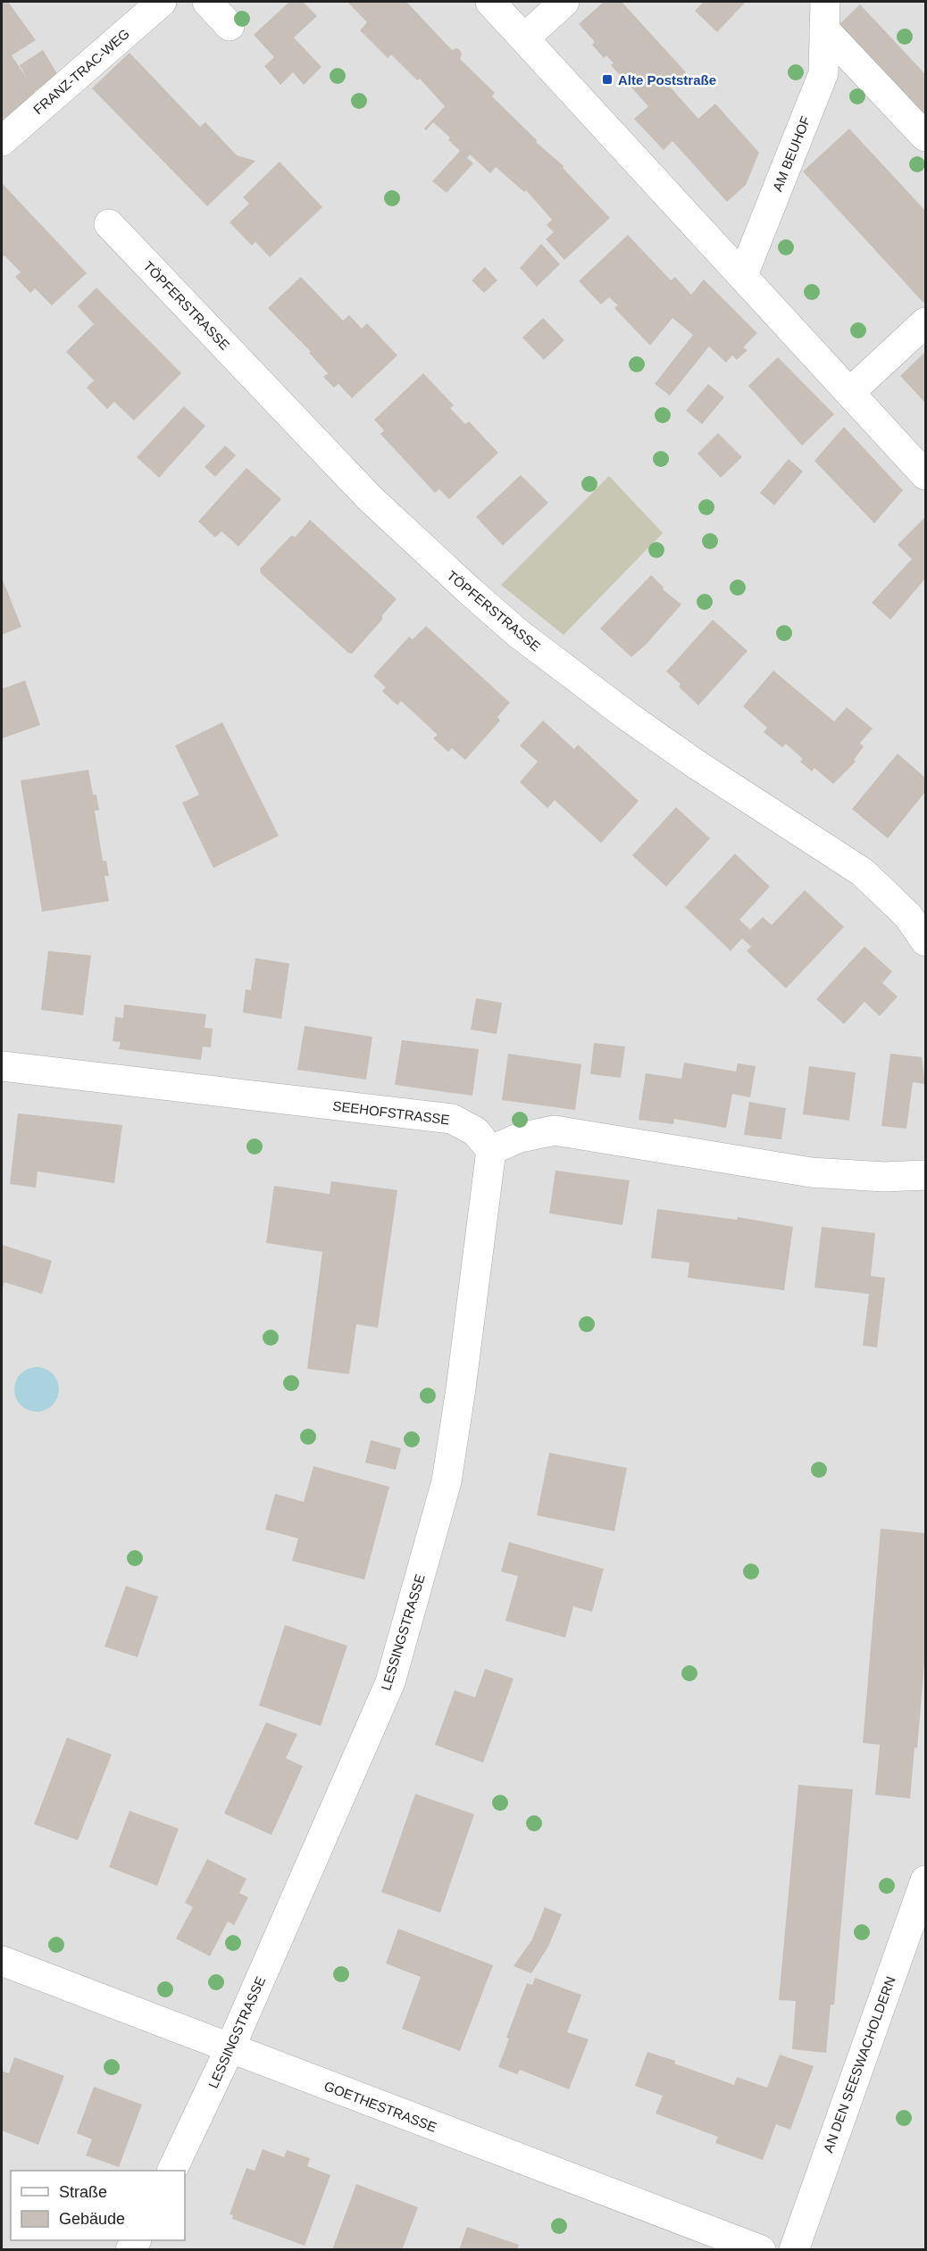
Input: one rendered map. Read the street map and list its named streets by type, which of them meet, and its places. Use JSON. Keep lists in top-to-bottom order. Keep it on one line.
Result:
{"streets":{"street":["FRANZ-TRAC-WEG","AM BEUHOF","TÖPFERSTRASSE","SEEHOFSTRASSE","LESSINGSTRASSE","AN DEN SEESWACHOLDERN","GOETHESTRASSE"]},"crossings":[["SEEHOFSTRASSE","LESSINGSTRASSE"],["LESSINGSTRASSE","GOETHESTRASSE"]],"places":{"transit":["Alte Poststraße"]},"legend":["Straße","Gebäude"]}
